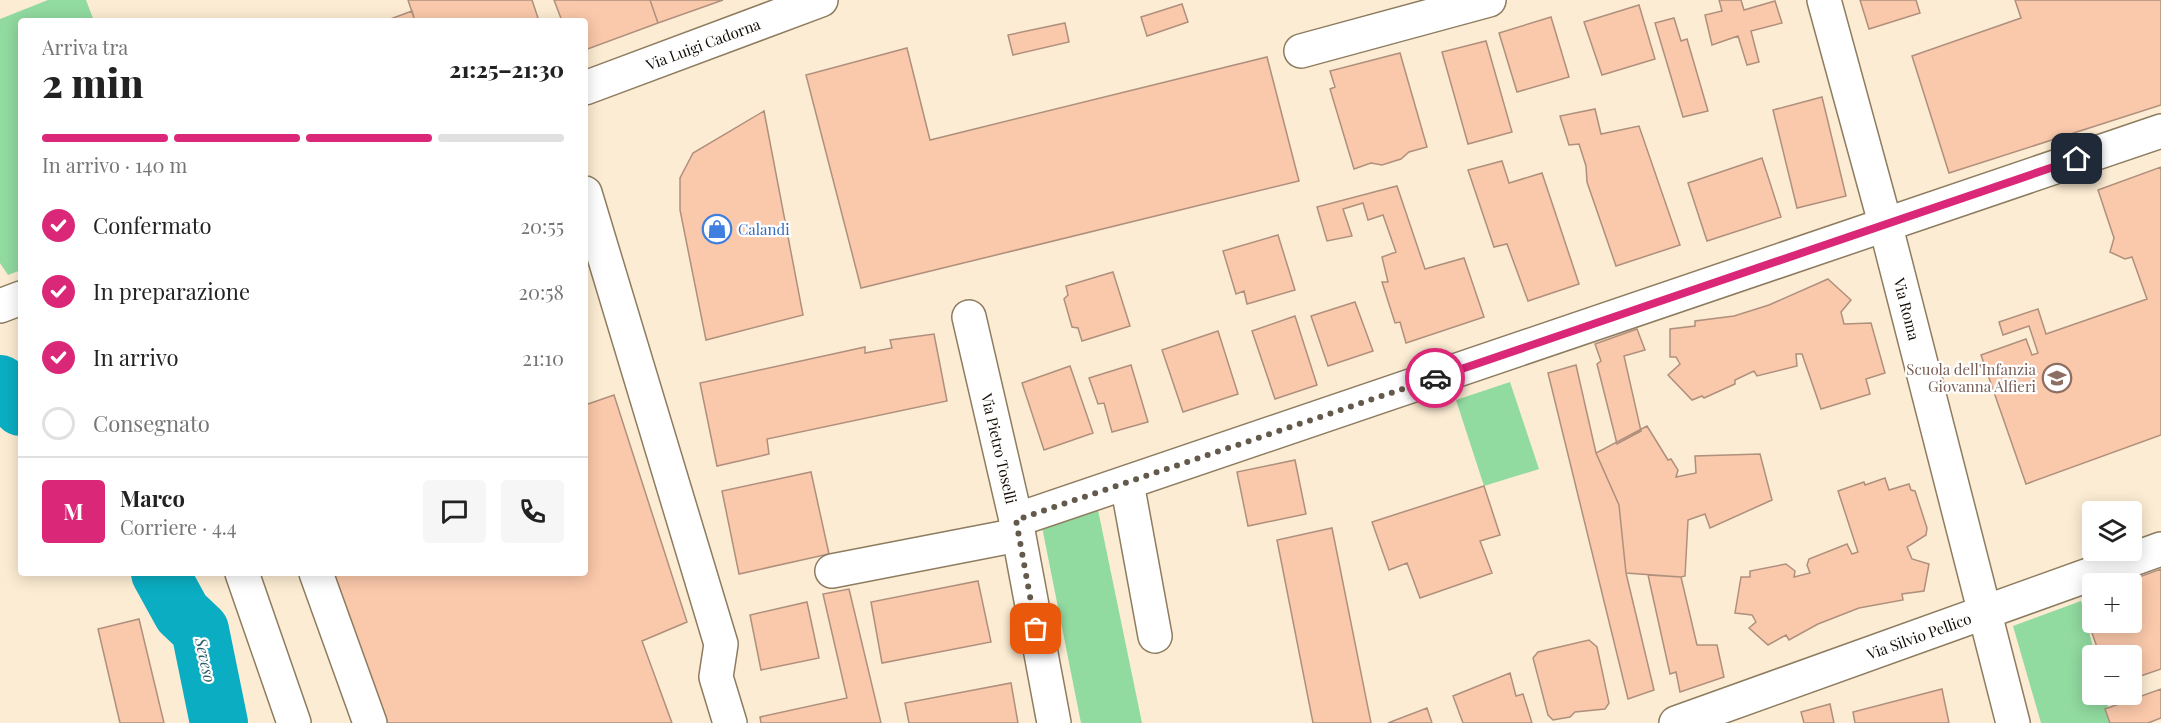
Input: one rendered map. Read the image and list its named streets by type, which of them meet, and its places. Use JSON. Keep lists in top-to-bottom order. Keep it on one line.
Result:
{"streets":{"street":["Via Luigi Cadorna","Via Roma","Via Pietro Toselli","Via Silvio Pellico"]},"crossings":[["Via Roma","Via Silvio Pellico"]],"water":["Seveso"],"places":{"shop":["Calandi"],"school or university":["Scuola dell'Infanzia Giovanna Alfieri"]},"page":{"heading":["2 min","Arriva tra","21:25–21:30"],"panel":["Marco","Corriere · 4.4"],"bar":"In arrivo · 140 m","list":[["Confermato","20:55"],["In preparazione","20:58"],["In arrivo","21:10"],"Consegnato"],"round":"M","map_buttons":["+","−"]}}
